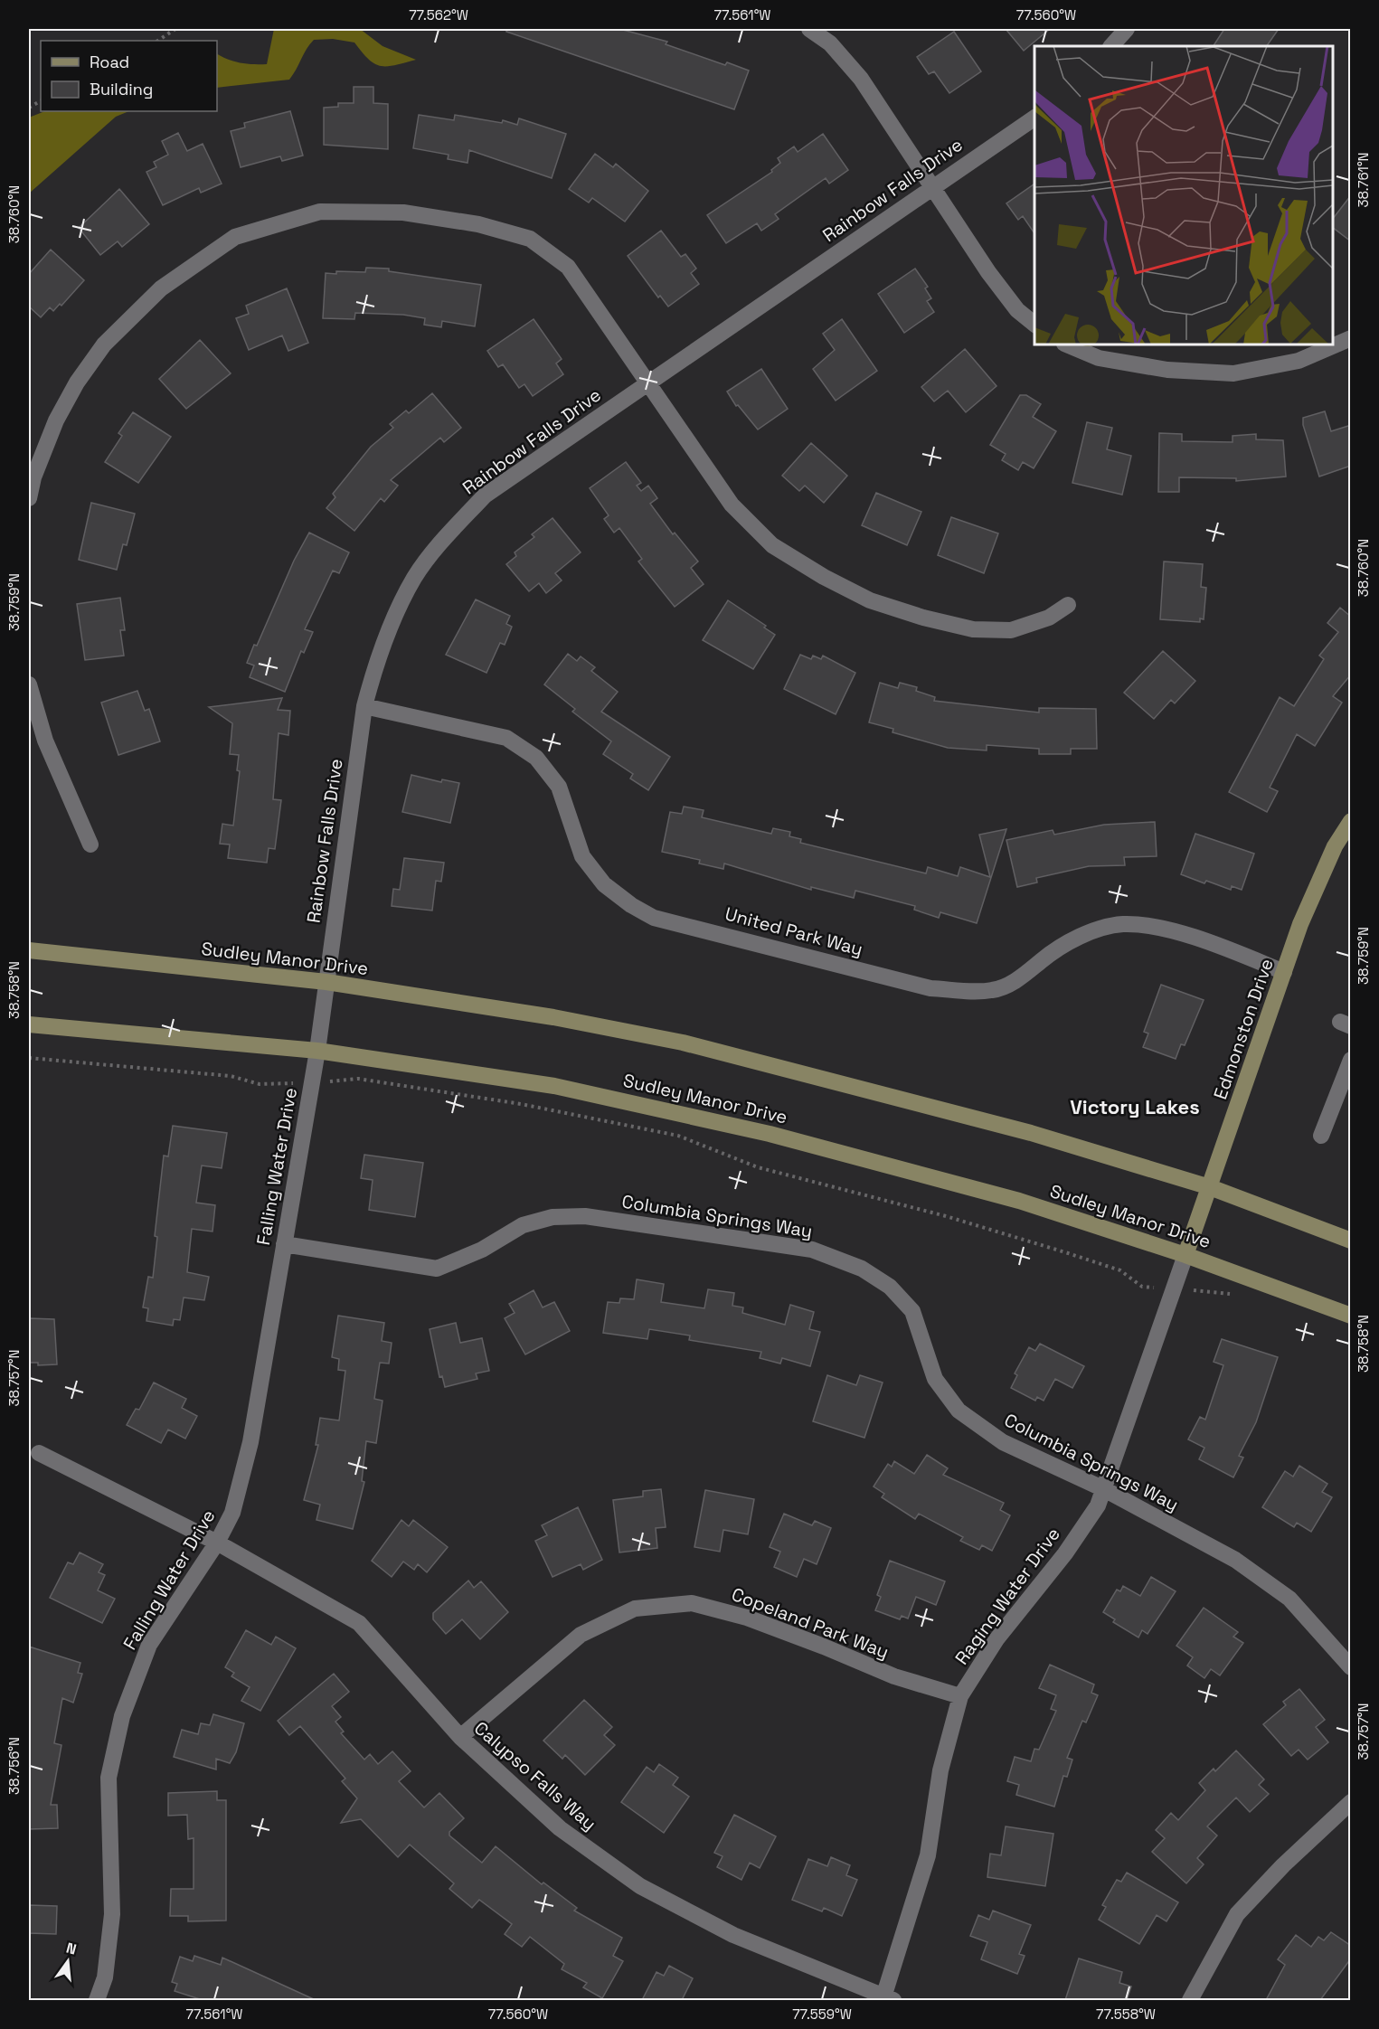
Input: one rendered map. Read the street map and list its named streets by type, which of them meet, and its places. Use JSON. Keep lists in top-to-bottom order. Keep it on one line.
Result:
{"streets":{"main road":["Sudley Manor Drive","Edmonston Drive"],"street":["Rainbow Falls Drive","United Park Way","Falling Water Drive","Columbia Springs Way","Raging Water Drive","Copeland Park Way","Calypso Falls Way"]},"crossings":[["Rainbow Falls Drive","United Park Way"],["Rainbow Falls Drive","Sudley Manor Drive"],["Rainbow Falls Drive","Falling Water Drive"],["United Park Way","Edmonston Drive"],["Sudley Manor Drive","Edmonston Drive"],["Sudley Manor Drive","Falling Water Drive"],["Sudley Manor Drive","Raging Water Drive"],["Edmonston Drive","Raging Water Drive"],["Falling Water Drive","Columbia Springs Way"],["Falling Water Drive","Calypso Falls Way"],["Columbia Springs Way","Raging Water Drive"],["Raging Water Drive","Copeland Park Way"],["Raging Water Drive","Calypso Falls Way"],["Copeland Park Way","Calypso Falls Way"]],"districts":["Victory Lakes"],"legend":["Road","Building"],"north":"top","coordinates":["77.562°W","77.561°W","77.560°W","38.761°N","38.760°N","38.759°N","38.758°N","38.757°N","38.756°N","77.559°W","77.558°W"]}
